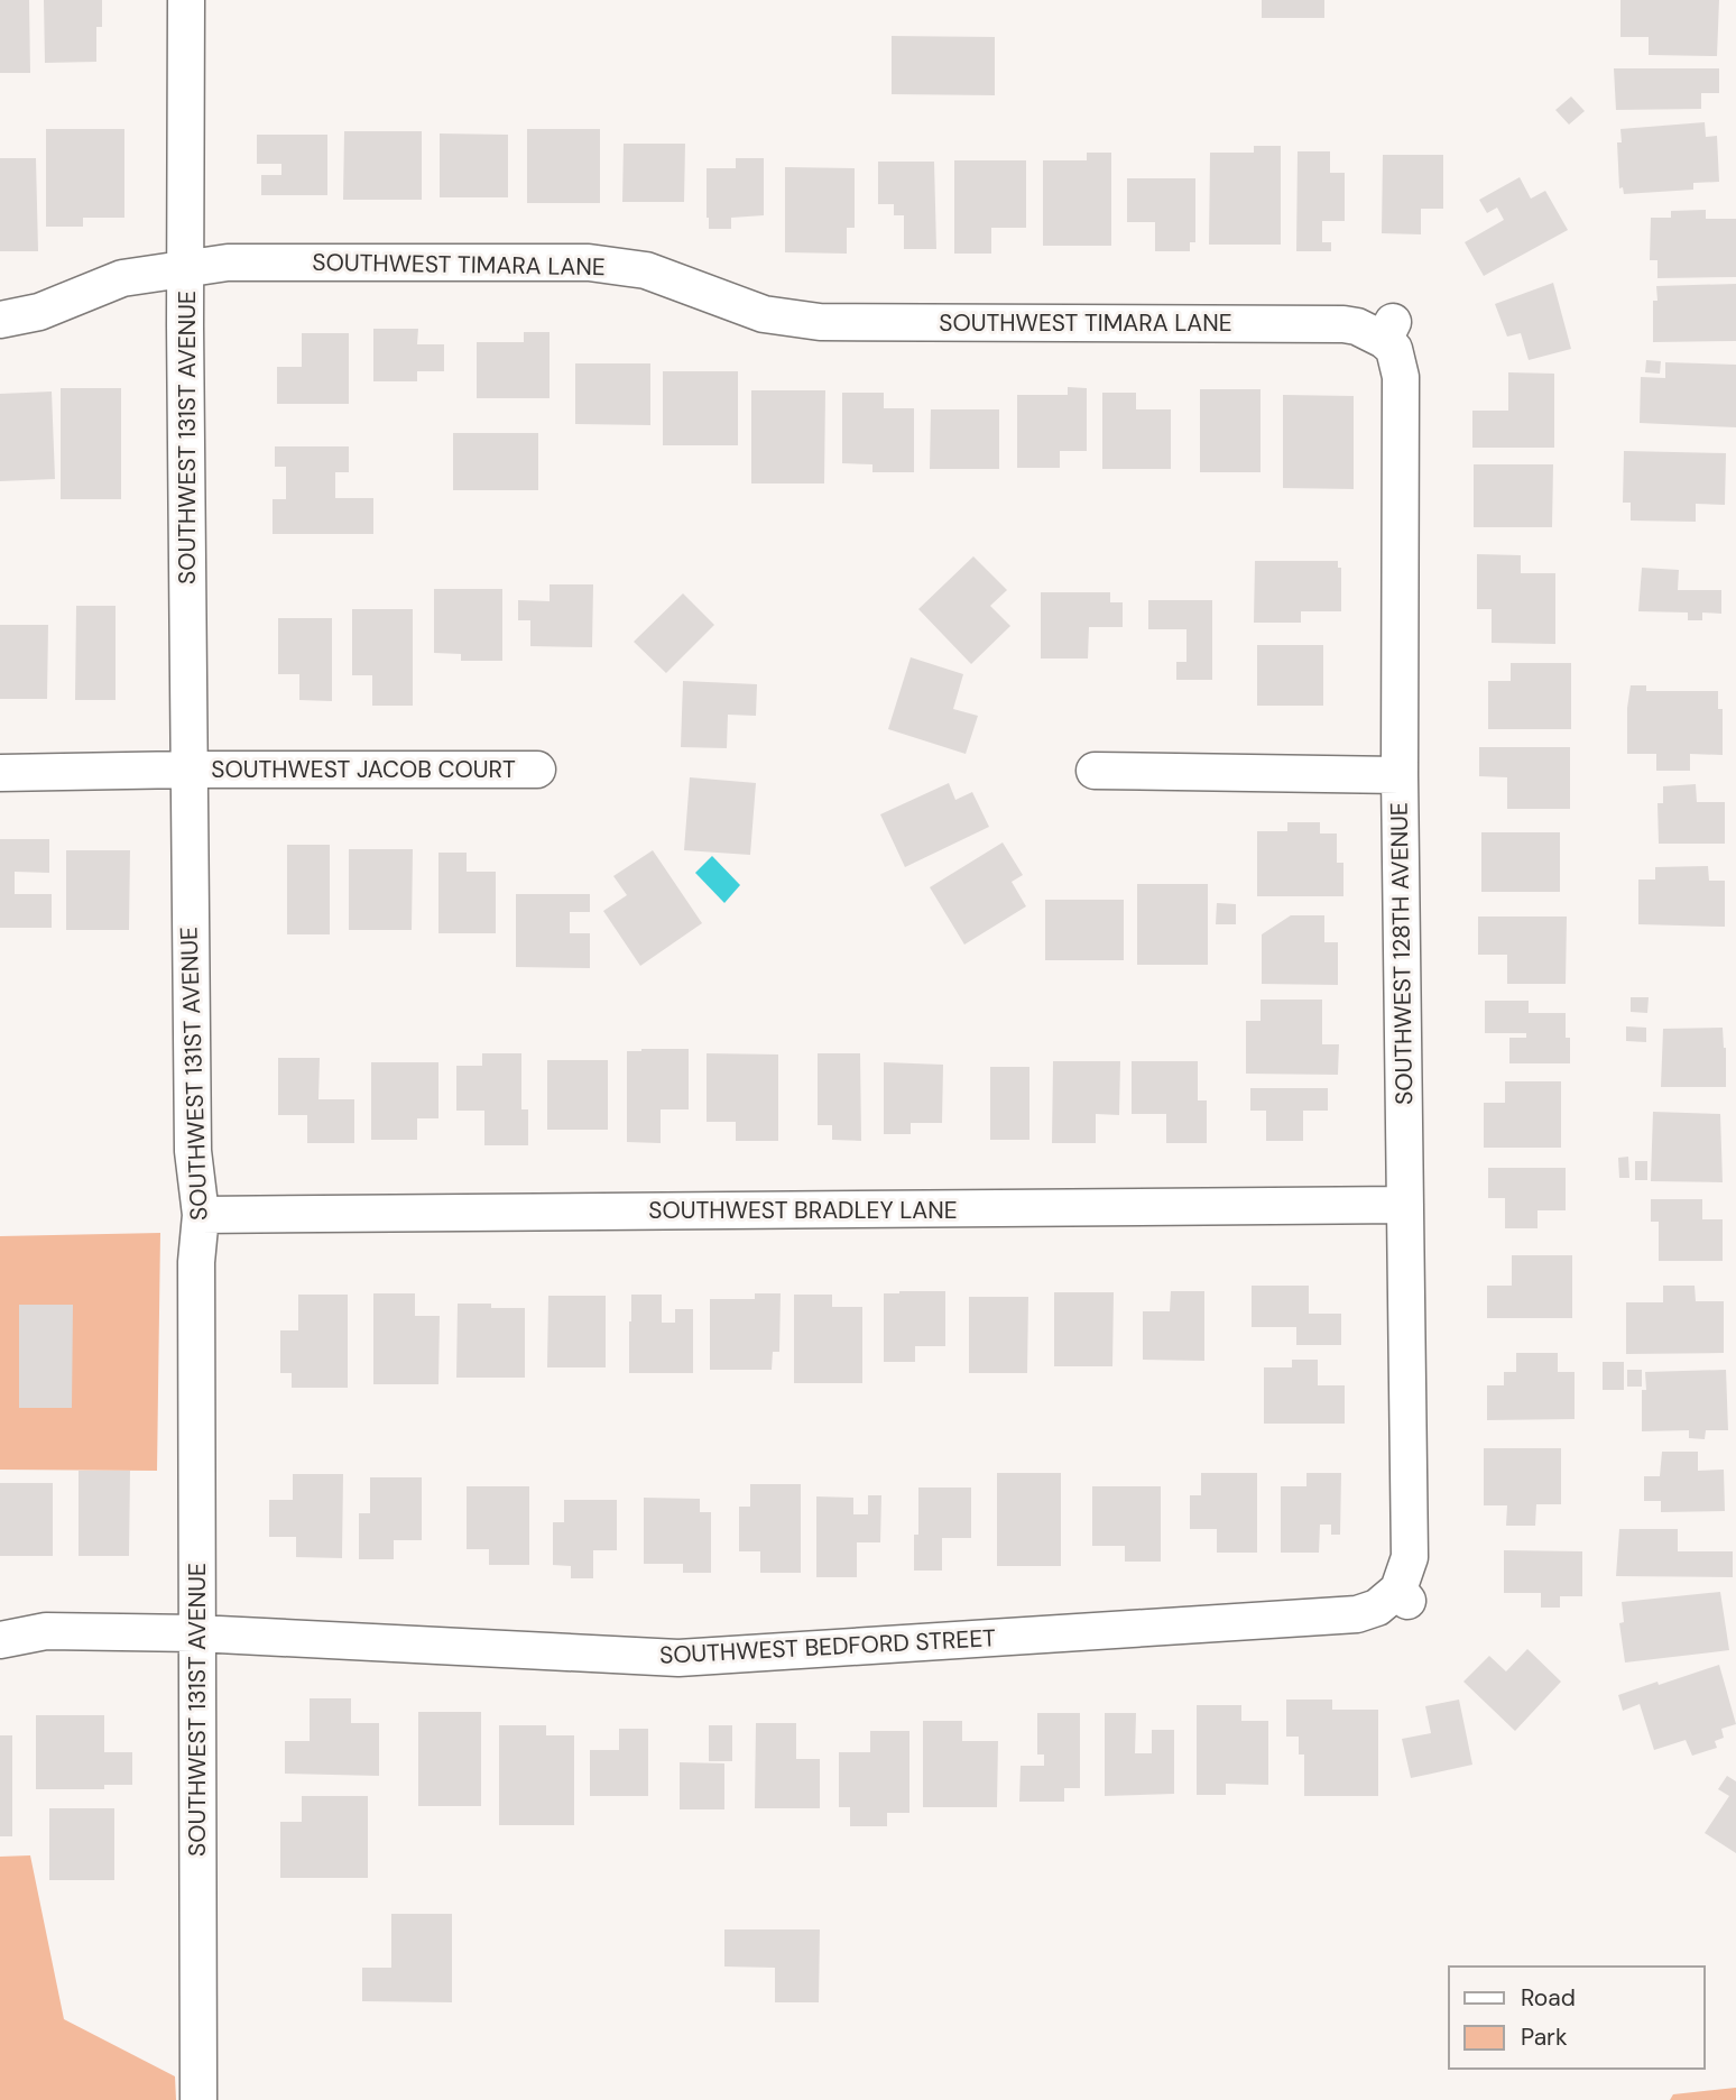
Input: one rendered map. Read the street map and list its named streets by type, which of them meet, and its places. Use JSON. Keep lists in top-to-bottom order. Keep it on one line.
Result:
{"streets":{"street":["SOUTHWEST TIMARA LANE","SOUTHWEST 131ST AVENUE","SOUTHWEST JACOB COURT","SOUTHWEST 128TH AVENUE","SOUTHWEST BRADLEY LANE","SOUTHWEST BEDFORD STREET"]},"crossings":[["SOUTHWEST TIMARA LANE","SOUTHWEST 131ST AVENUE"],["SOUTHWEST TIMARA LANE","SOUTHWEST 128TH AVENUE"],["SOUTHWEST 131ST AVENUE","SOUTHWEST JACOB COURT"],["SOUTHWEST 131ST AVENUE","SOUTHWEST BRADLEY LANE"],["SOUTHWEST 131ST AVENUE","SOUTHWEST BEDFORD STREET"],["SOUTHWEST 128TH AVENUE","SOUTHWEST BRADLEY LANE"],["SOUTHWEST 128TH AVENUE","SOUTHWEST BEDFORD STREET"]],"legend":["Road","Park"]}
